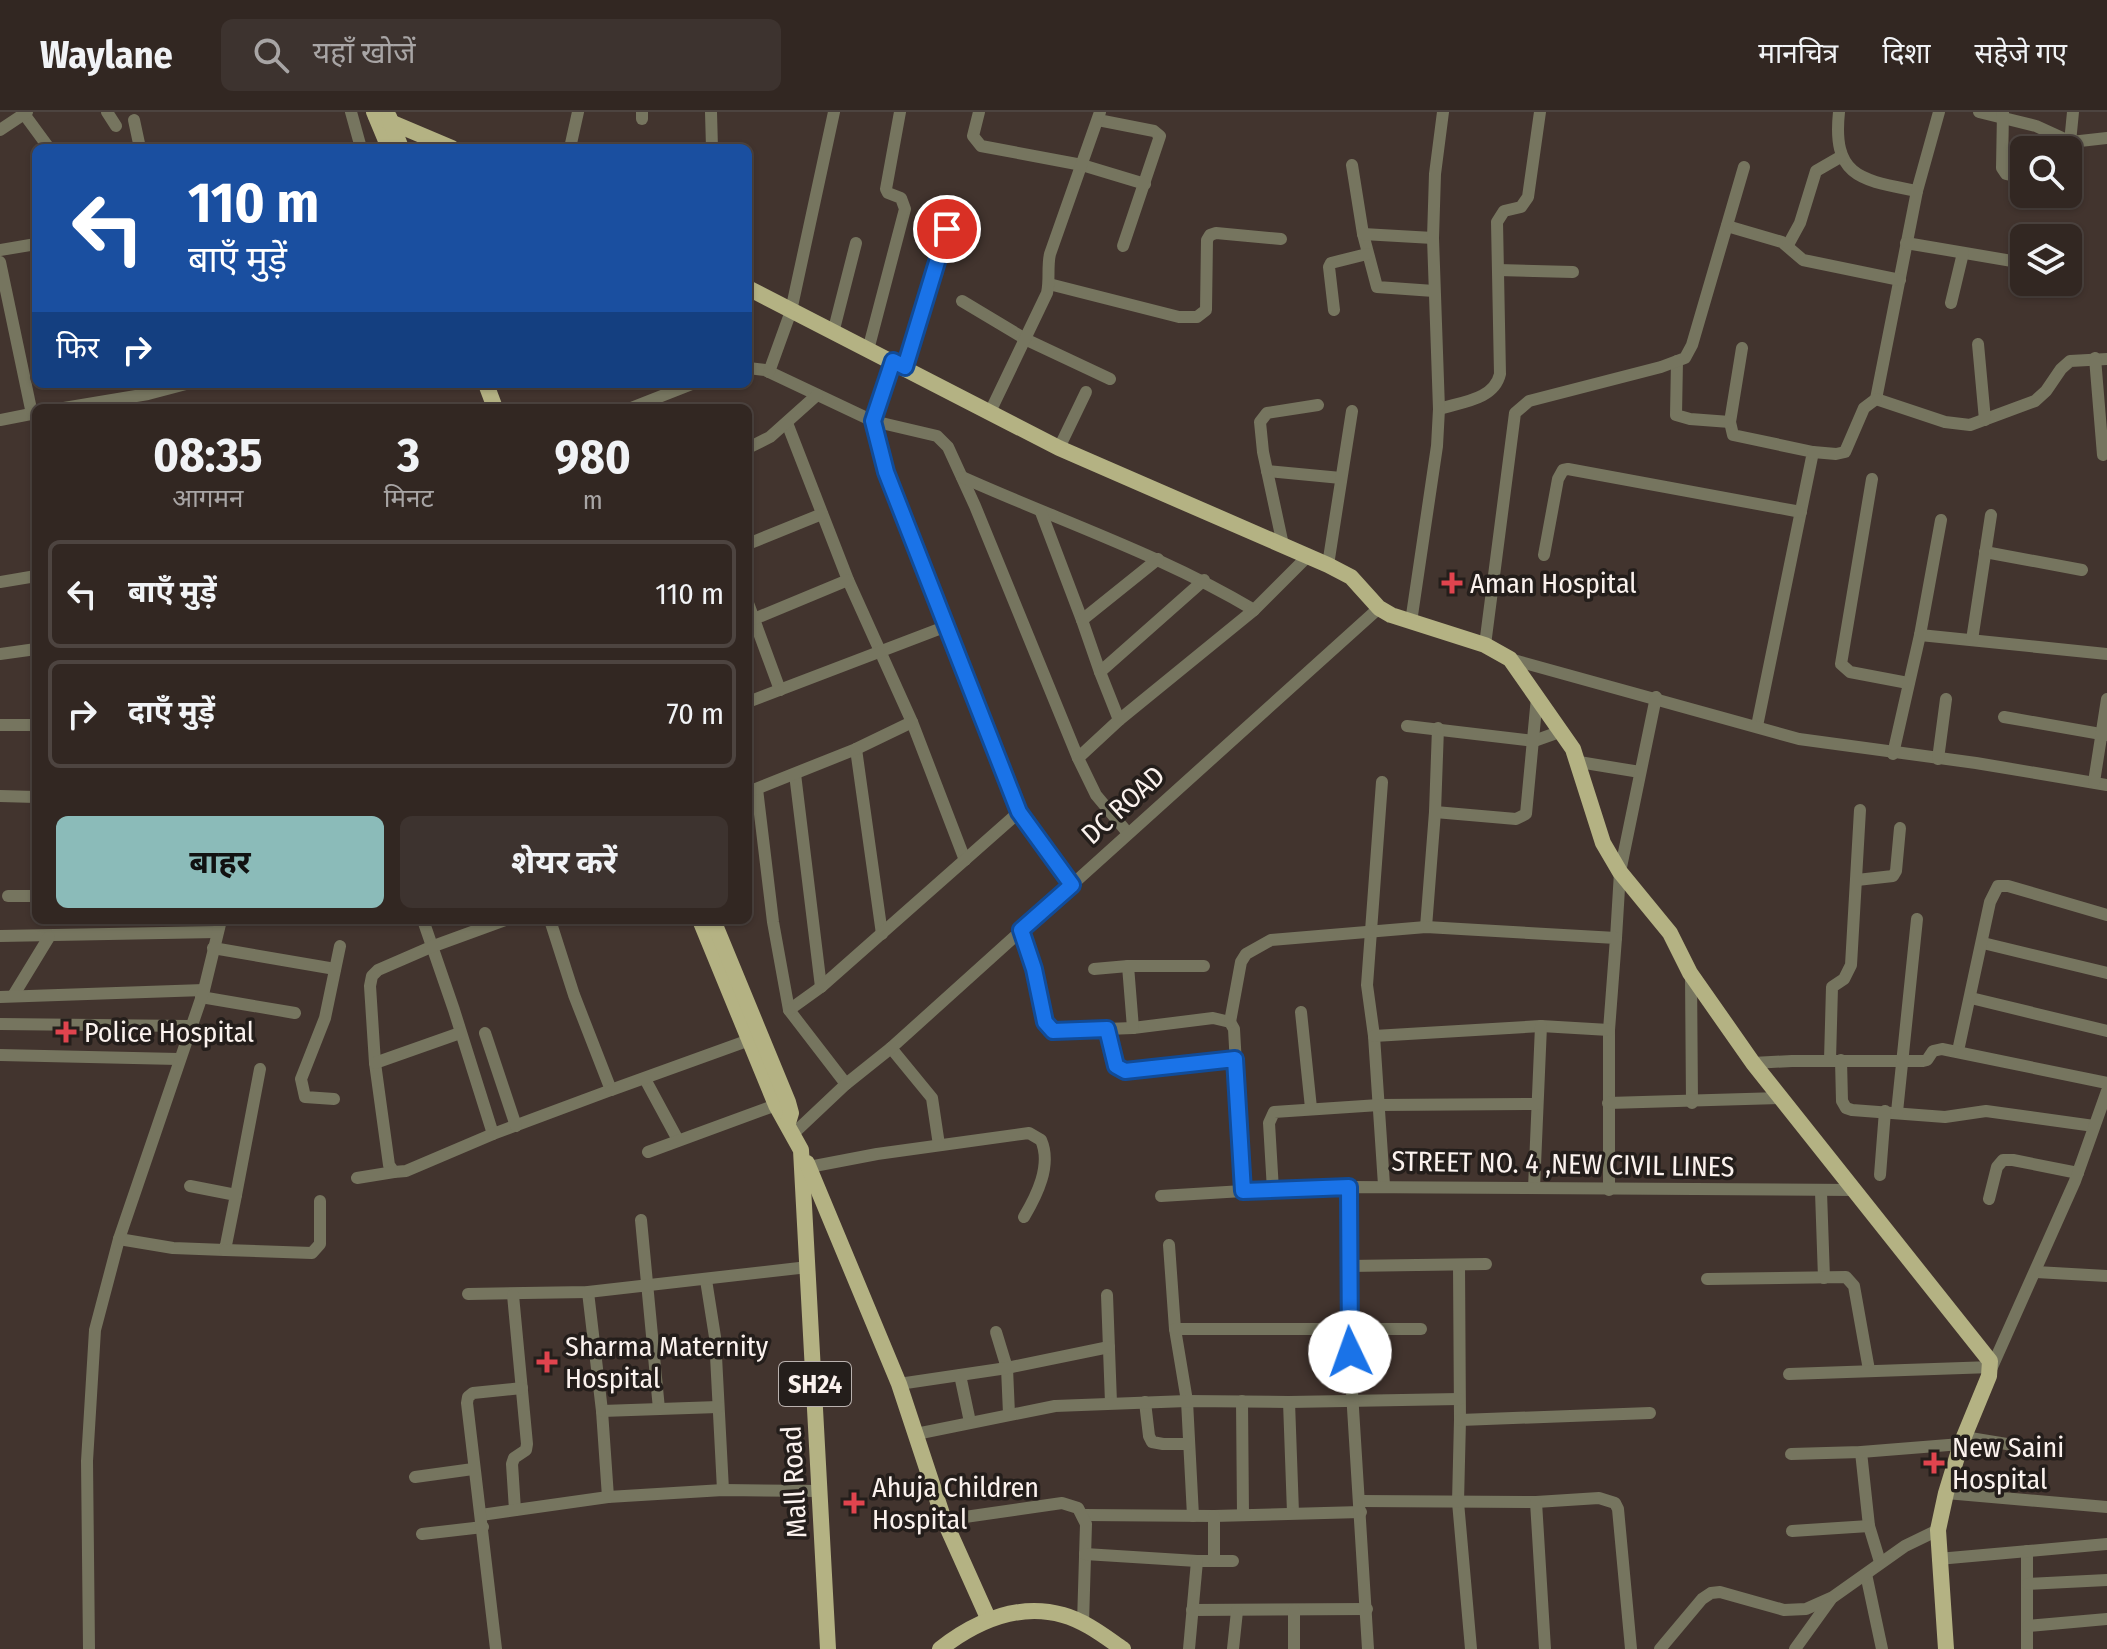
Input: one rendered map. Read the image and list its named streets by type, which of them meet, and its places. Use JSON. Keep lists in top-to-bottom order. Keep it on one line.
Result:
{"streets":{"main road":["SH24","Mall Road"],"street":["DC ROAD","STREET NO. 4 ,NEW CIVIL LINES"]},"crossings":[["DC ROAD","Mall Road"]],"places":{"health":["Aman Hospital","Police Hospital","Sharma Maternity Hospital","New Saini Hospital","Ahuja Children Hospital"]},"page":{"header":"Waylane","search":"यहाँ खोजें","nav":["मानचित्र","दिशा","सहेजे गए"],"turn":["110 m","बाएँ मुड़ें"],"then":"फिर","eta":["08:35","आगमन","3","मिनट","980","m"],"list":[{"name":"बाएँ मुड़ें","value":"110 m"},{"name":"दाएँ मुड़ें","value":"70 m"}],"buttons":["बाहर","शेयर करें"]}}
